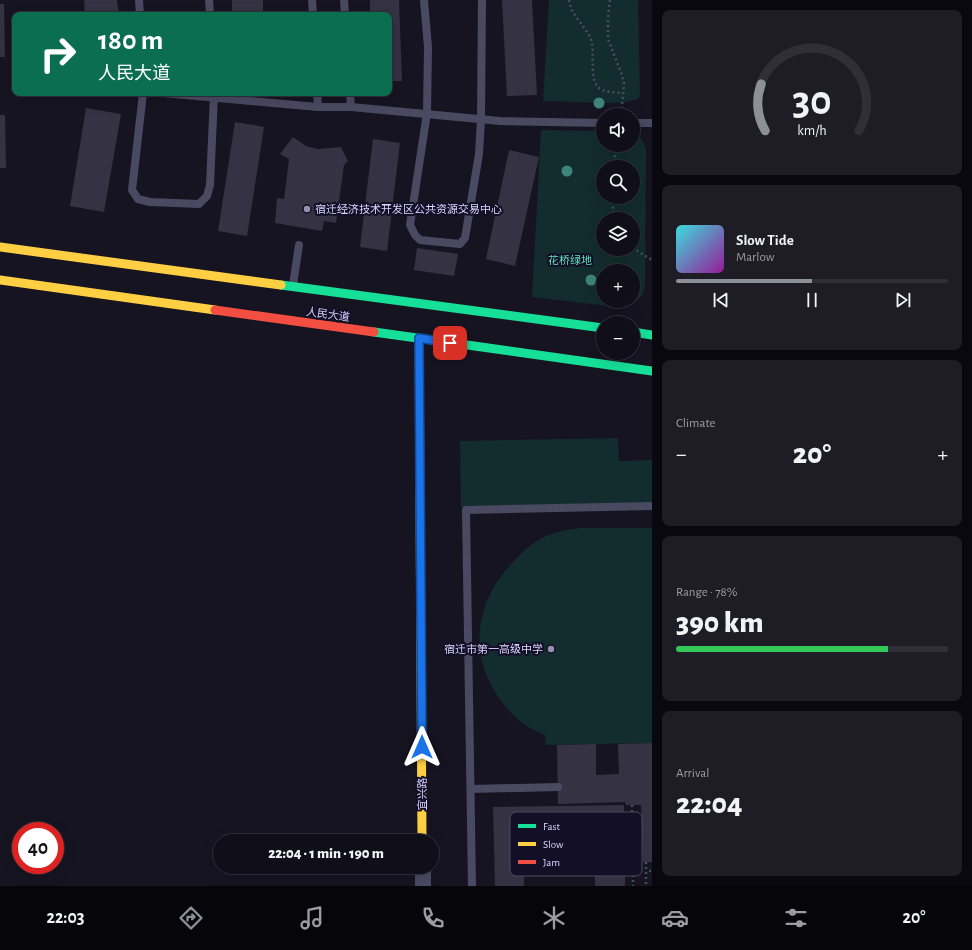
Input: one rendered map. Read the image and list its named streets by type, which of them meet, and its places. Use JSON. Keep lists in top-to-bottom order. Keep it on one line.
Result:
{"streets":{"main road":["人民大道","宜兴路"]},"crossings":[["人民大道","宜兴路"]],"parks":["花桥绿地"],"places":["宿迁经济技术开发区公共资源交易中心","宿迁市第一高级中学"],"legend":["Fast","Slow","Jam"],"page":{"turn":["180 m","人民大道"],"map_buttons":["+","−"],"song":["Slow Tide","Marlow"],"tile":["Climate",["Range · 78%","390 km"],["Arrival","22:04"]],"heat":["−","20°","+"],"limit":"40","trip":"22:04 · 1 min · 190 m","tabs":["22:03","20°"],"gauge":["30","km/h"]}}
